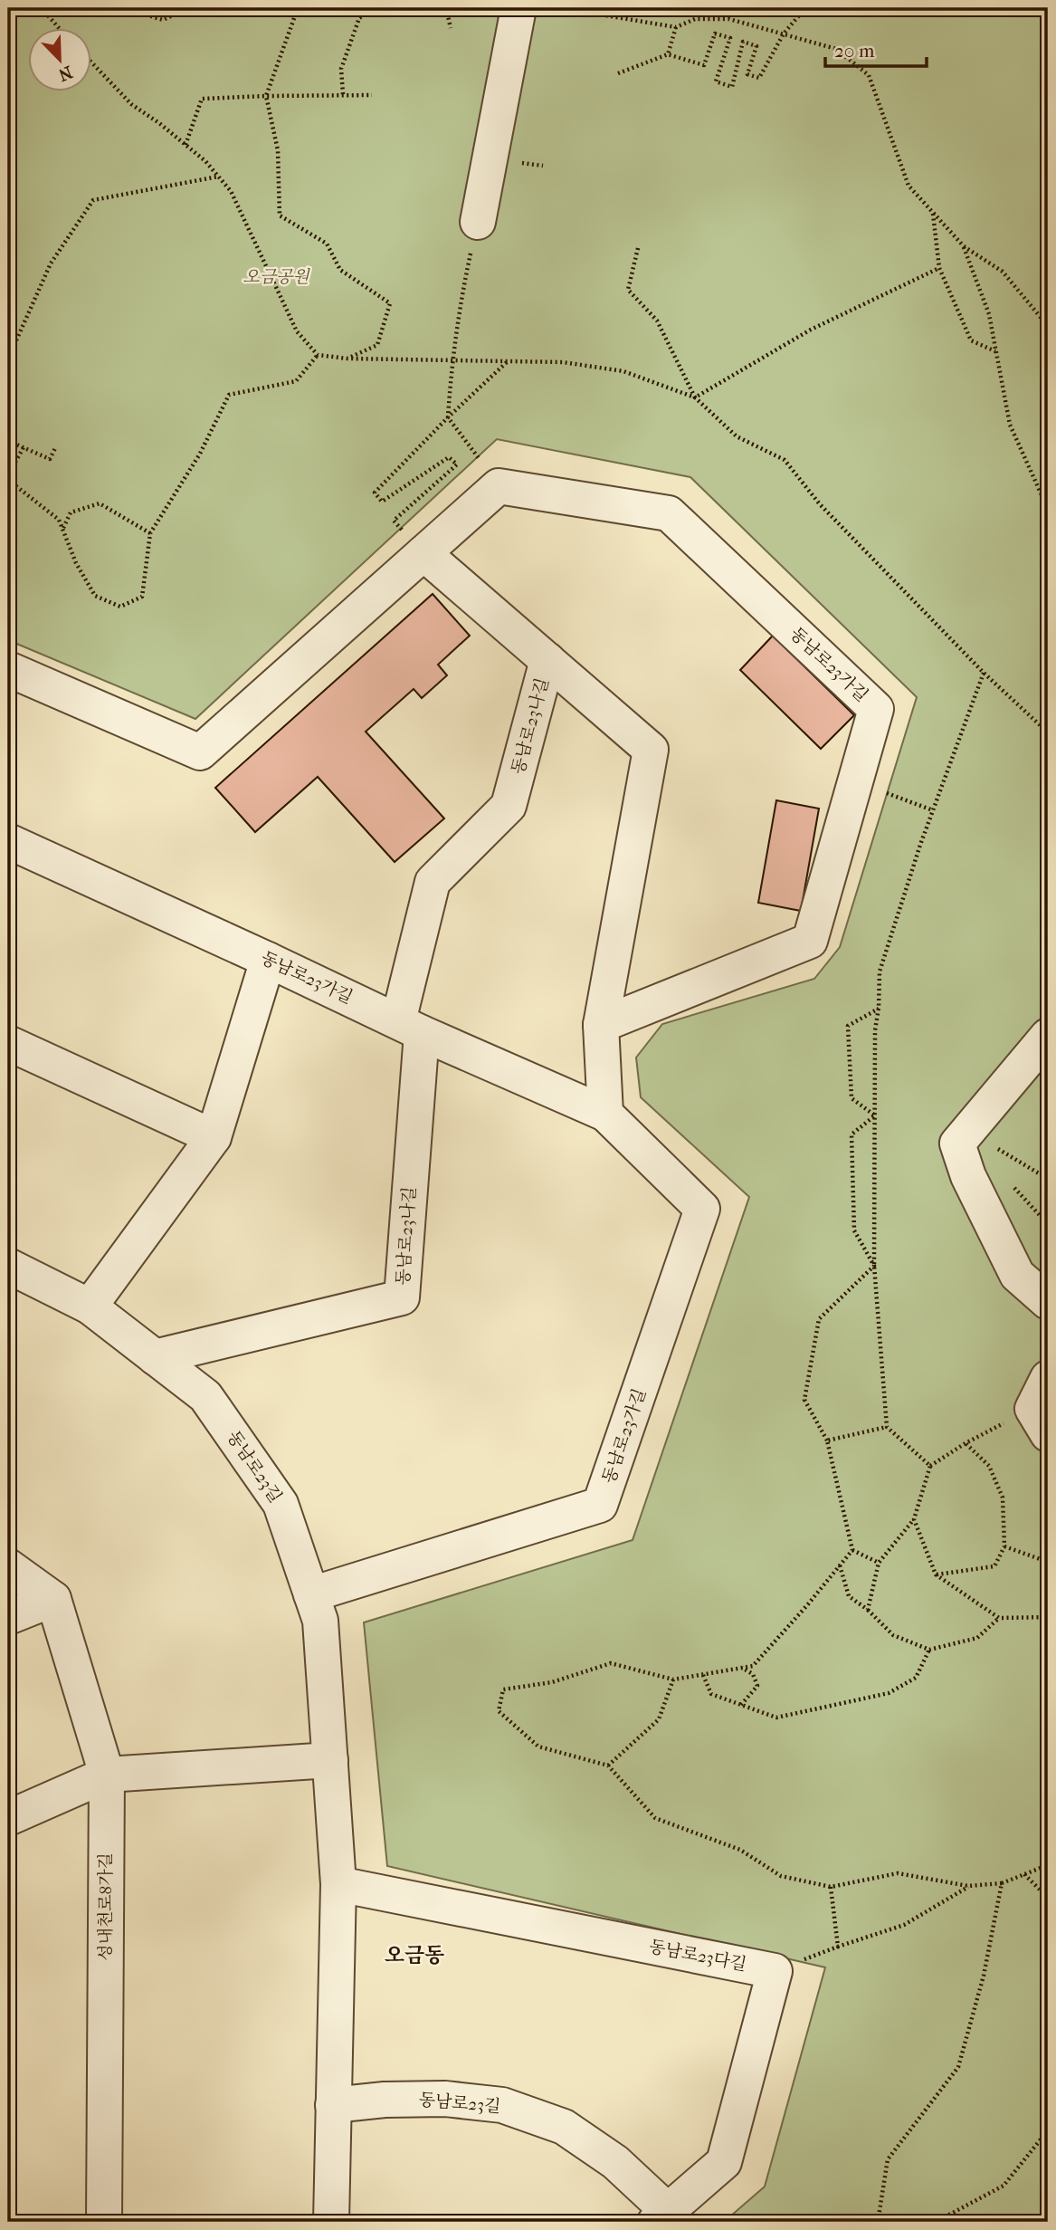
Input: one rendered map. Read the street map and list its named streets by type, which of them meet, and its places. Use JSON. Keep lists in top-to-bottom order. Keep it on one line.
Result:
{"streets":{"street":["동남로23가길","동남로23나길","동남로23길","성내천로8가길","동남로23다길"]},"crossings":[["동남로23가길","동남로23나길"],["동남로23가길","동남로23길"],["동남로23나길","동남로23길"],["동남로23길","동남로23다길"]],"districts":["오금동"],"parks":["오금공원"],"scale_bar":"20 m","north":"bottom right"}
